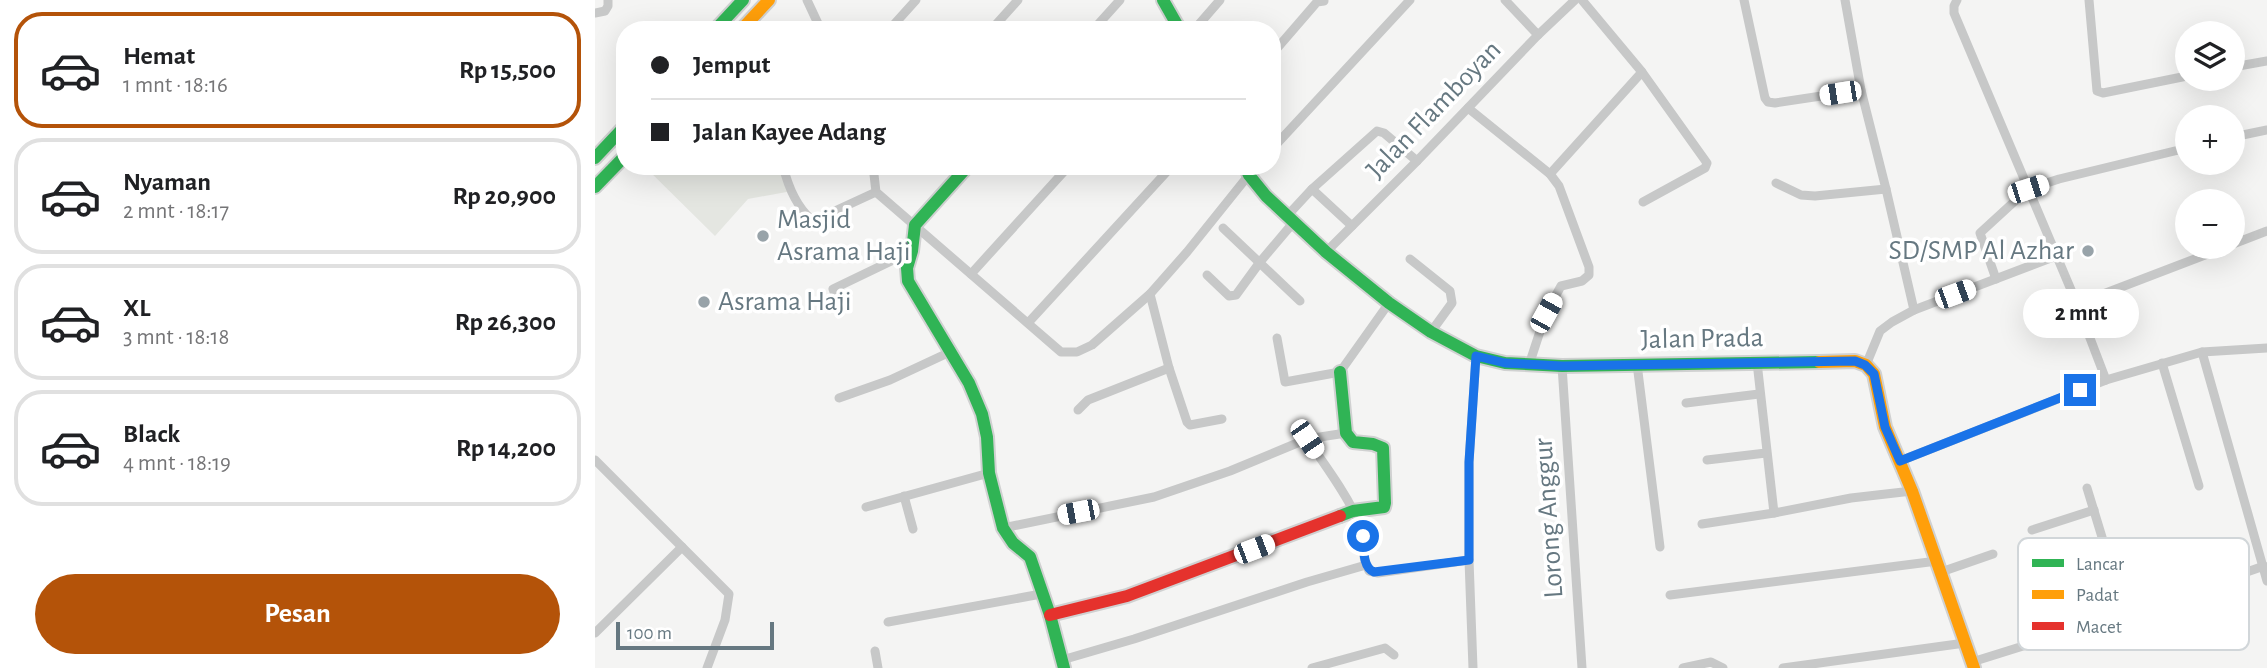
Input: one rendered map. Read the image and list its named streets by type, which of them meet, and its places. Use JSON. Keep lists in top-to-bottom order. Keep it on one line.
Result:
{"streets":{"main road":["Jalan Prada"],"street":["Jalan Flamboyan","Lorong Anggur"]},"crossings":[["Jalan Flamboyan","Jalan Prada"],["Jalan Prada","Lorong Anggur"]],"places":["Masjid Asrama Haji","SD/SMP Al Azhar","Asrama Haji"],"legend":["Lancar","Padat","Macet"],"scale_bar":"100 m","page":{"list":[{"name":"Hemat","note":"1 mnt · 18:16","value":"Rp 15,500"},{"name":"Nyaman","note":"2 mnt · 18:17","value":"Rp 20,900"},{"name":"XL","note":"3 mnt · 18:18","value":"Rp 26,300"},{"name":"Black","note":"4 mnt · 18:19","value":"Rp 14,200"}],"map_buttons":["+","−"],"banner":["Jemput","Jalan Kayee Adang"],"bubble":"2 mnt","buttons":"Pesan","scale":"100 m"}}
